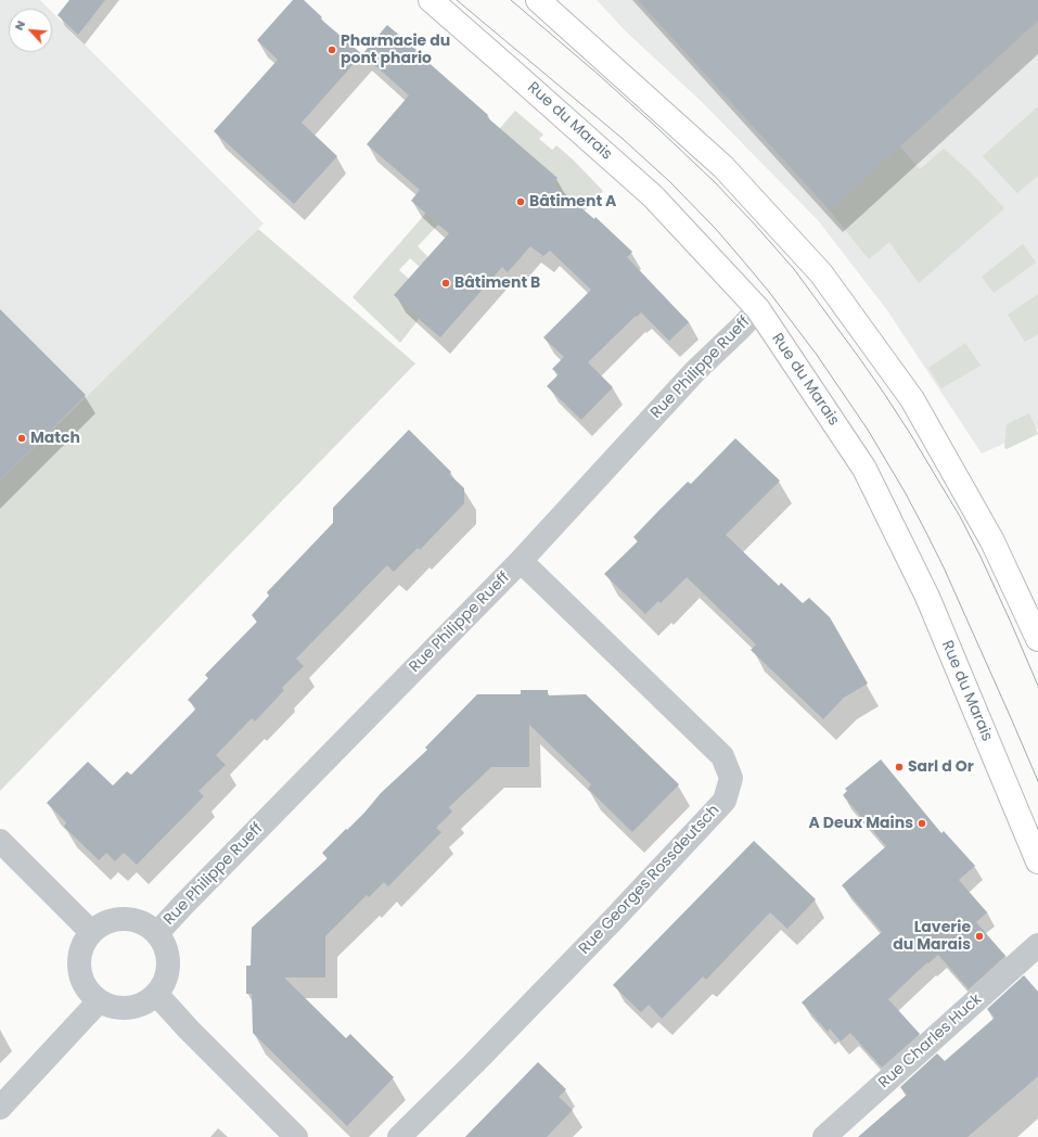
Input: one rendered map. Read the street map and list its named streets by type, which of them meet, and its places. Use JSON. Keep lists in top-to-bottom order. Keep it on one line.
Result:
{"streets":{"main road":["Rue du Marais"],"street":["Rue Philippe Rueff","Rue Georges Rossdeutsch","Rue Charles Huck"]},"crossings":[["Rue du Marais","Rue Philippe Rueff"],["Rue Philippe Rueff","Rue Georges Rossdeutsch"]],"places":["Pharmacie du pont phario","Bâtiment A","Bâtiment B","Match","Sarl d Or","A Deux Mains","Laverie du Marais"],"north":"top left"}
